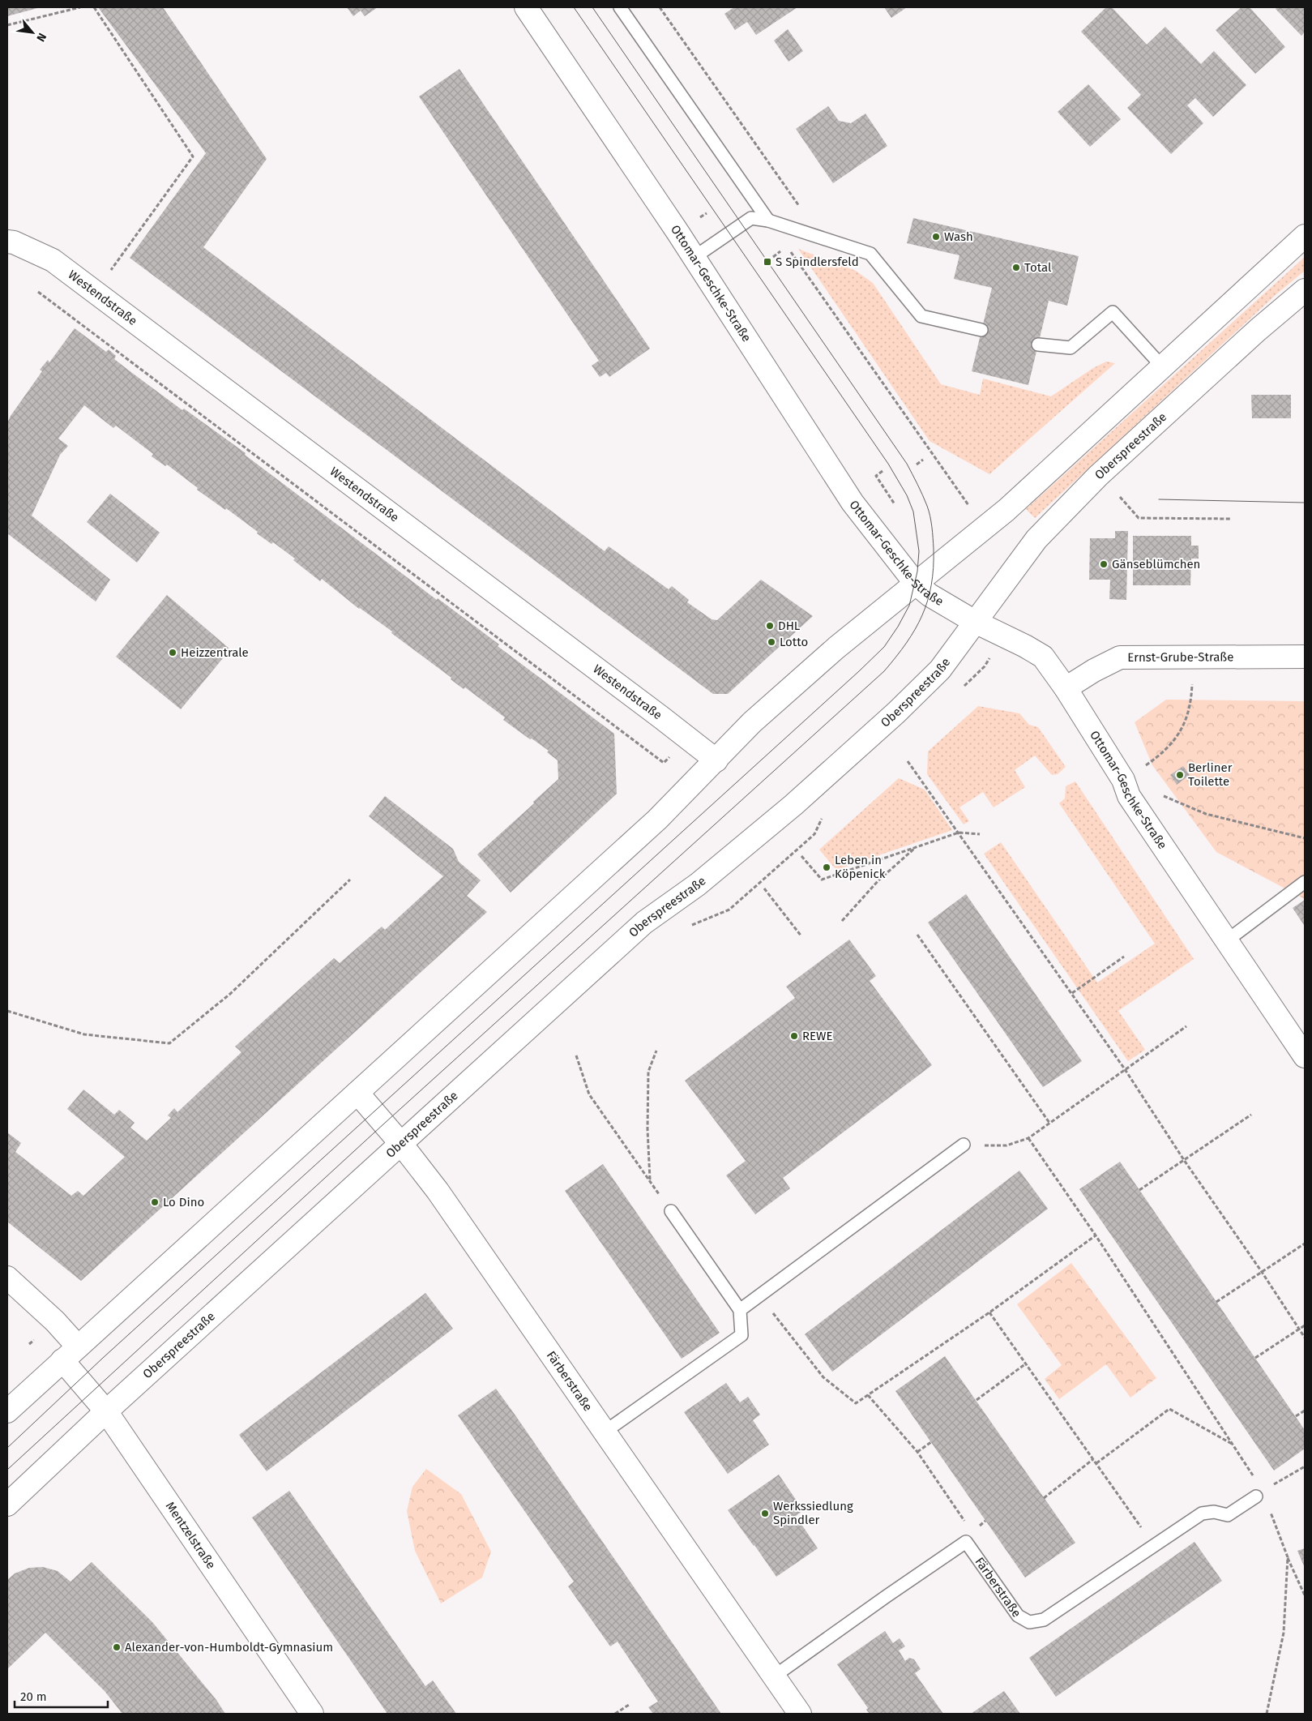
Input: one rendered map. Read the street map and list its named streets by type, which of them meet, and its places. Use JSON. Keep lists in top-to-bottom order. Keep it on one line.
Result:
{"streets":{"street":["Ottomar-Geschke-Straße","Westendstraße","Oberspreestraße","Ernst-Grube-Straße","Färberstraße","Mentzelstraße"]},"crossings":[["Ottomar-Geschke-Straße","Oberspreestraße"],["Ottomar-Geschke-Straße","Ernst-Grube-Straße"],["Oberspreestraße","Färberstraße"],["Oberspreestraße","Mentzelstraße"]],"places":{"other":["Wash","Total","Gänseblümchen","DHL","Lotto","Heizzentrale","Berliner Toilette","Leben in Köpenick","REWE","Lo Dino","Werkssiedlung Spindler","Alexander-von-Humboldt-Gymnasium"],"transit":["S Spindlersfeld"]},"scale_bar":"20 m","north":"bottom right"}
